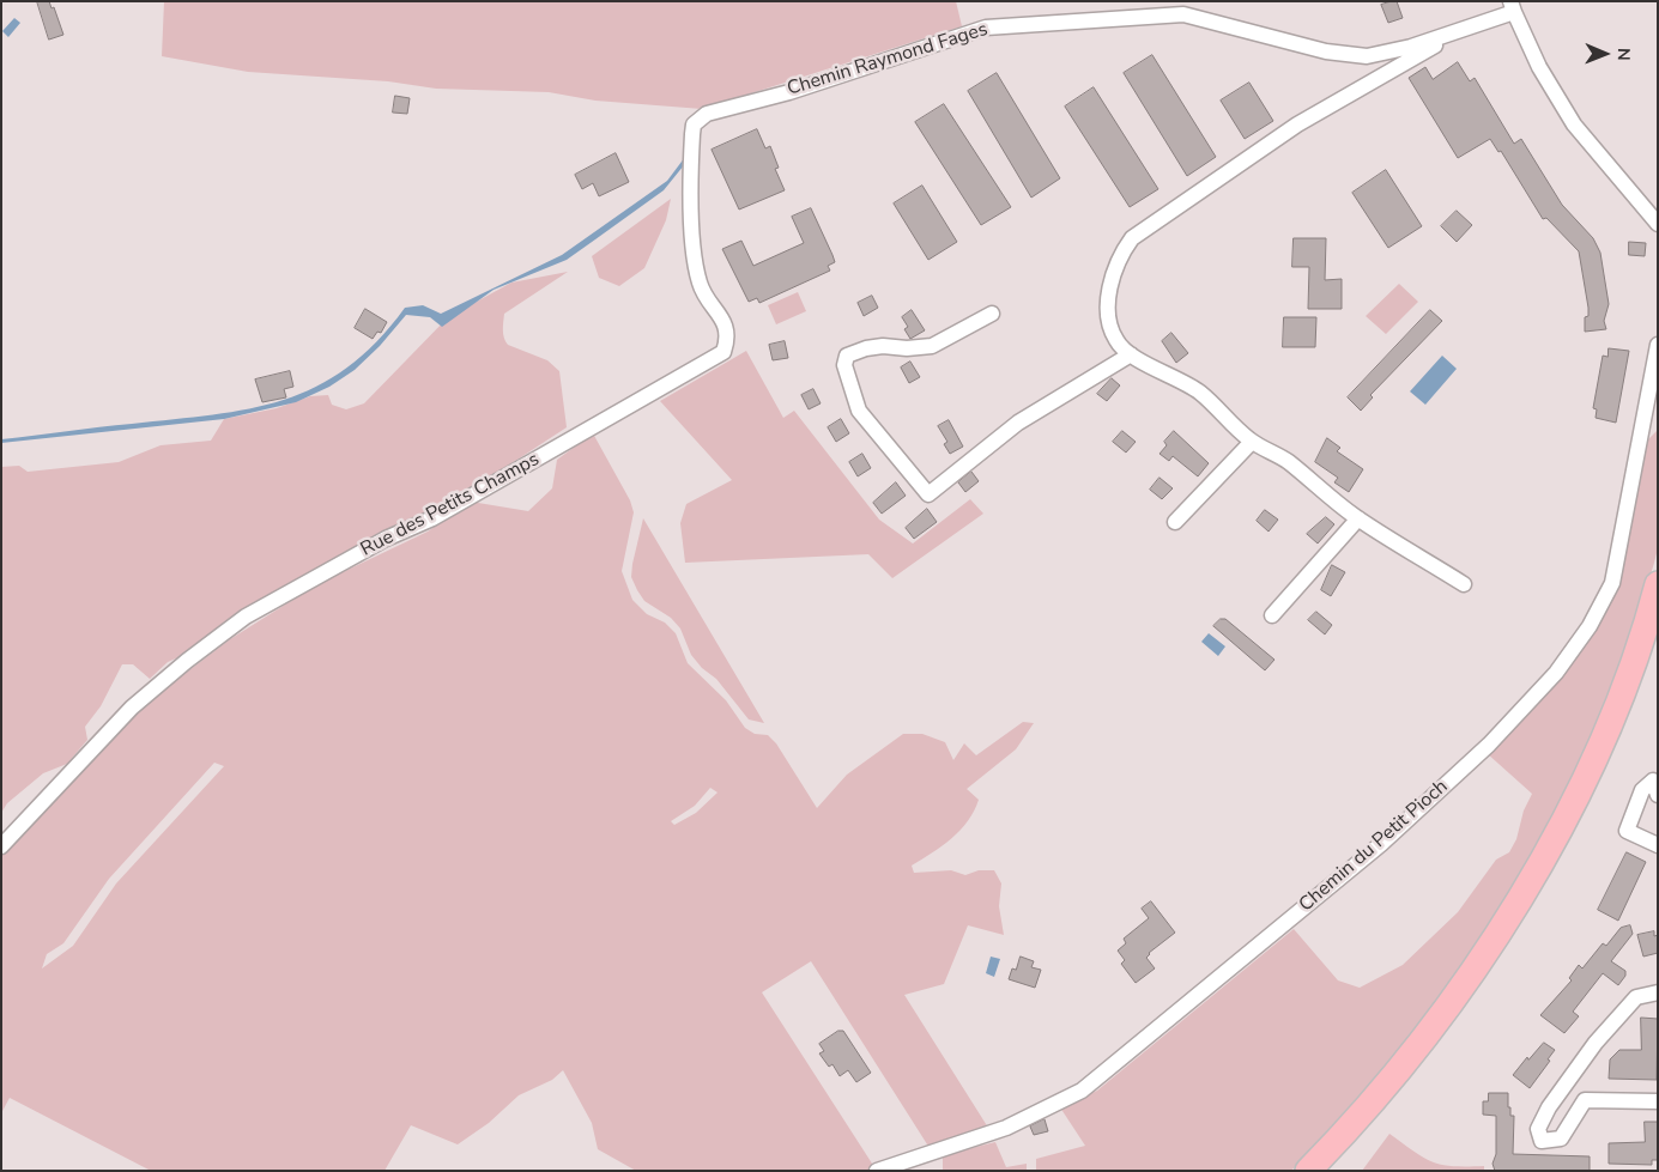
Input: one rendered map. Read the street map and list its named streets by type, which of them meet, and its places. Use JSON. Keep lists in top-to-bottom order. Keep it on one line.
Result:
{"streets":{"street":["Chemin Raymond Fages","Rue des Petits Champs","Chemin du Petit Pioch"]},"crossings":[["Chemin Raymond Fages","Rue des Petits Champs"]],"north":"right"}
